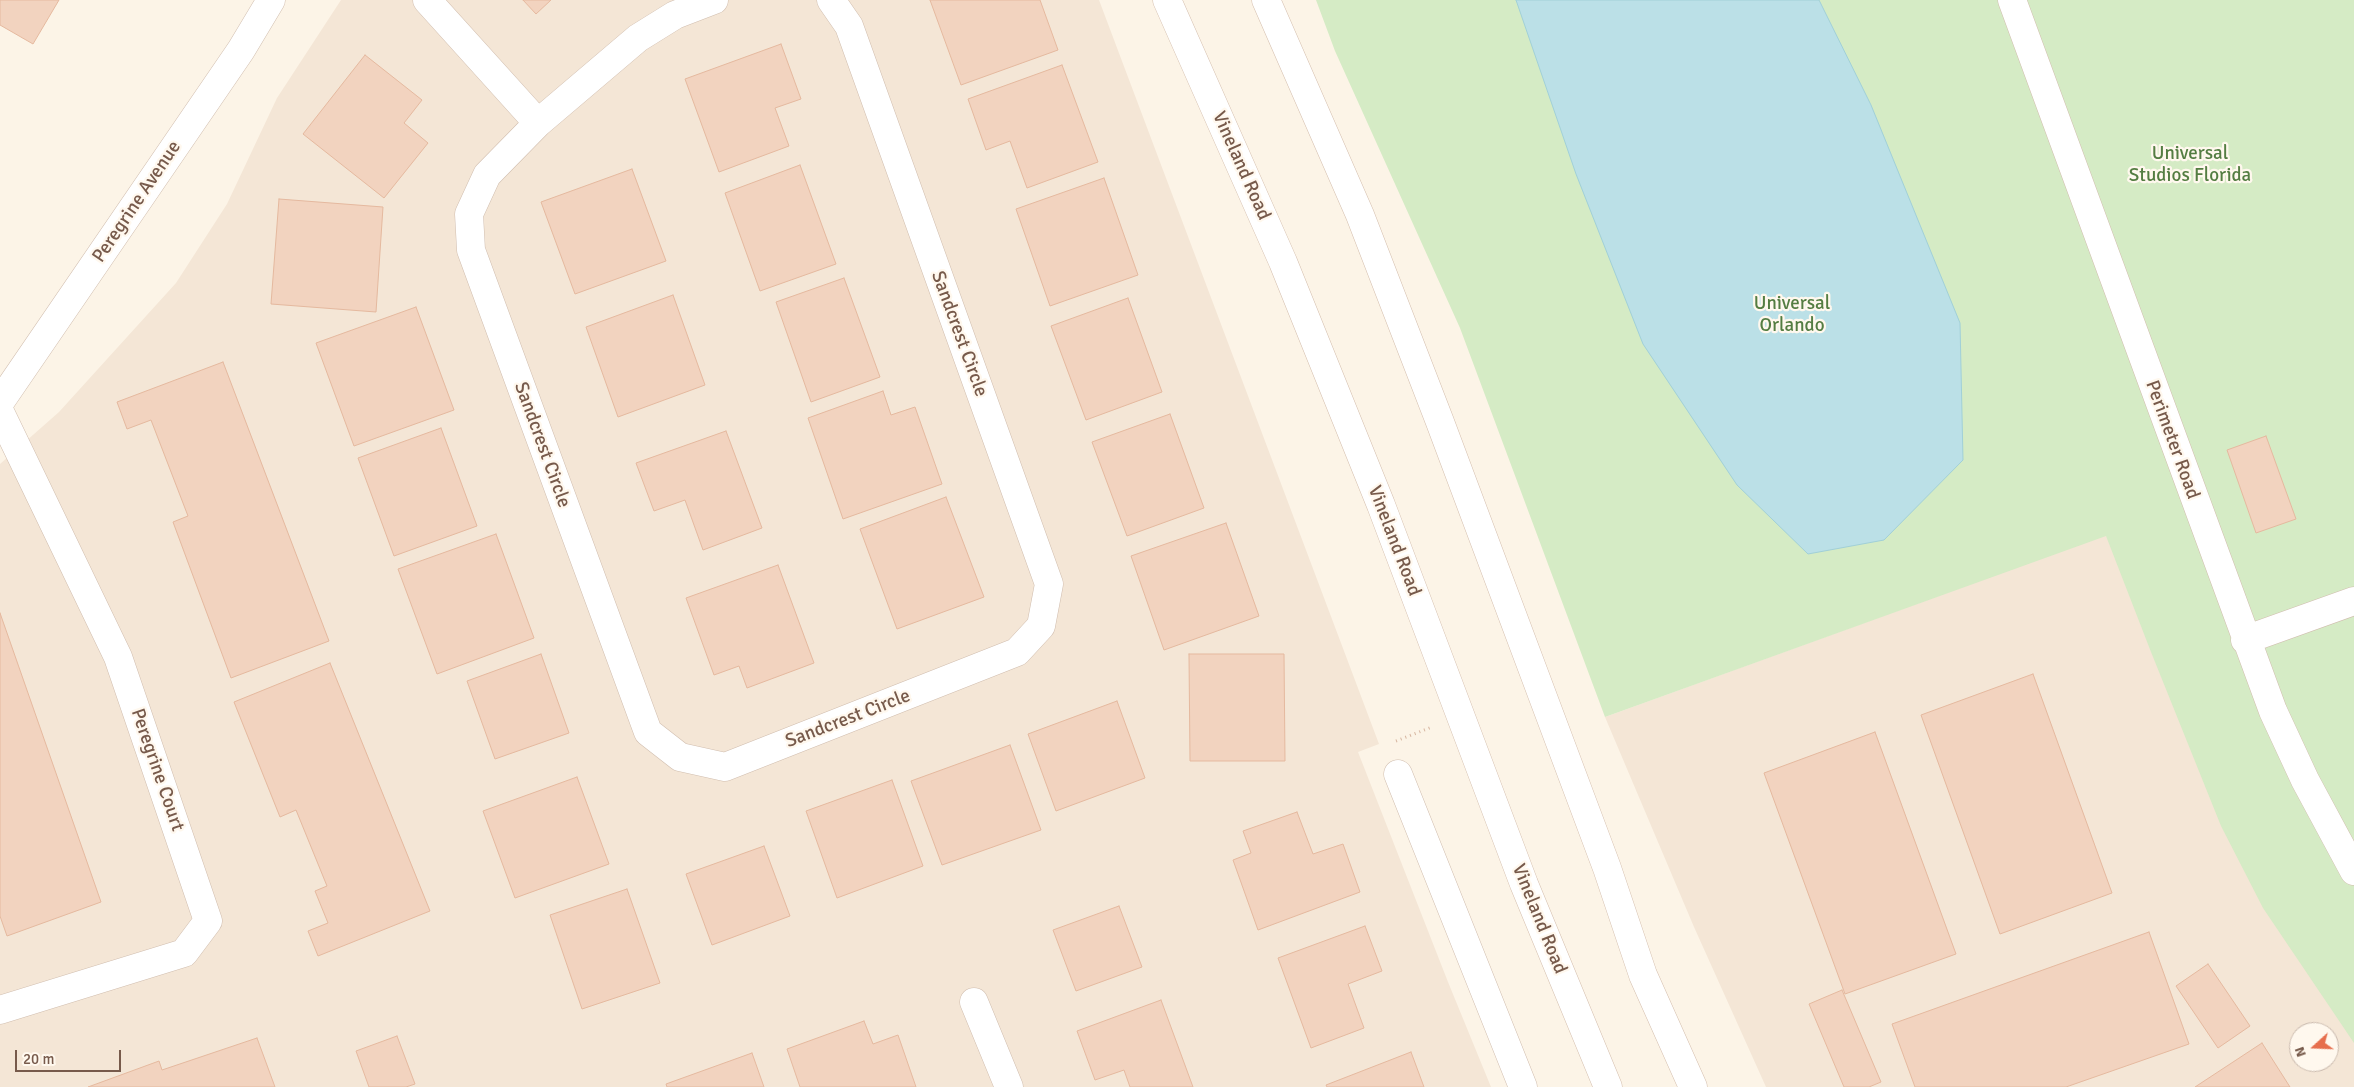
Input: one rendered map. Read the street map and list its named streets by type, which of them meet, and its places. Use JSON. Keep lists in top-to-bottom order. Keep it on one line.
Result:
{"streets":{"street":["Vineland Road","Peregrine Avenue","Sandcrest Circle","Perimeter Road","Peregrine Court"]},"parks":["Universal Studios Florida","Universal Orlando"],"scale_bar":"20 m","north":"left"}
